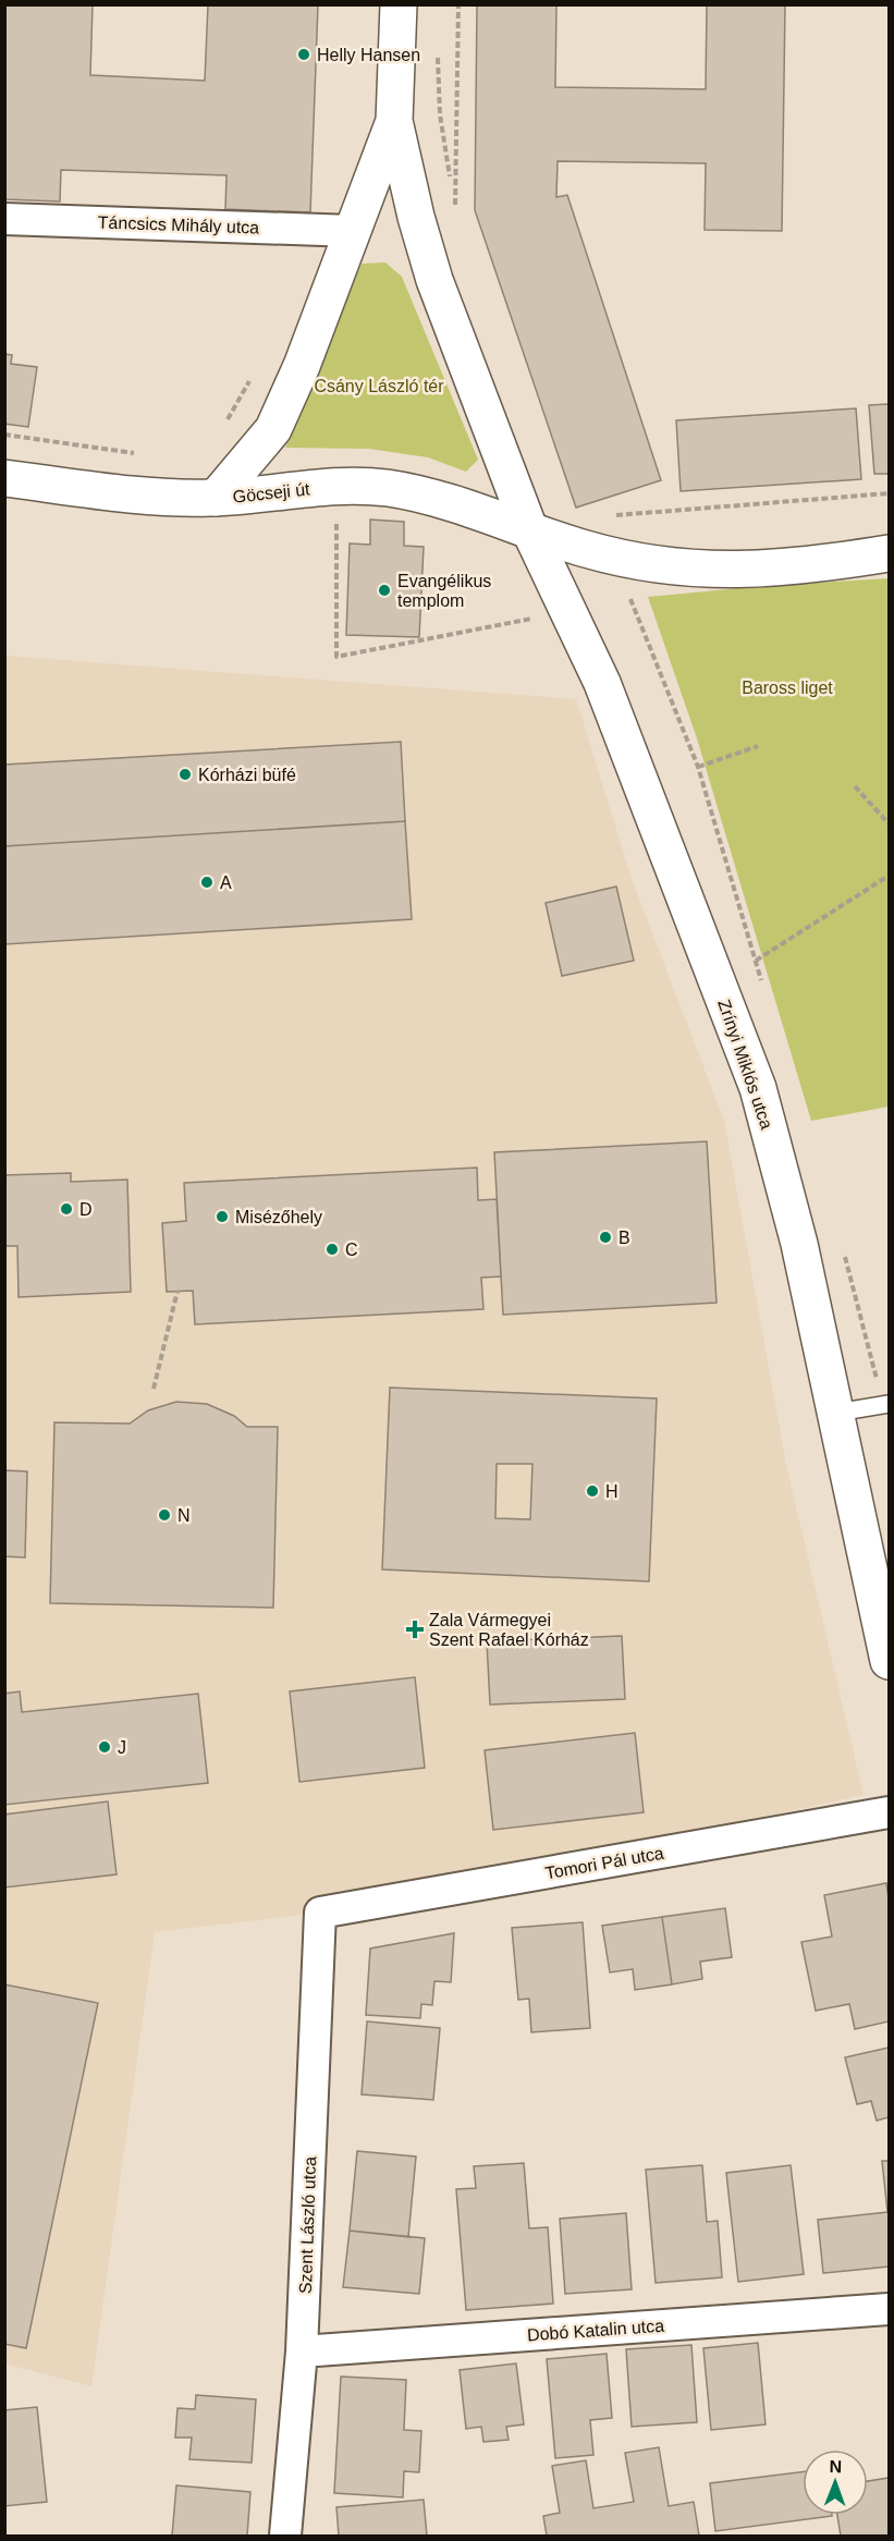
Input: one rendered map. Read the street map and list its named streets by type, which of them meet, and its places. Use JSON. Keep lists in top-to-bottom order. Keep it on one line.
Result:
{"streets":{"street":["Táncsics Mihály utca","Göcseji út","Zrínyi Miklós utca","Tomori Pál utca","Szent László utca","Dobó Katalin utca"]},"crossings":[["Göcseji út","Zrínyi Miklós utca"],["Tomori Pál utca","Szent László utca"],["Szent László utca","Dobó Katalin utca"]],"parks":["Csány László tér","Baross liget"],"places":{"other":["Helly Hansen","Evangélikus templom","Kórházi büfé","A","D","Misézőhely","B","C","H","N","J"],"health":["Zala Vármegyei Szent Rafael Kórház"]},"north":"top"}
